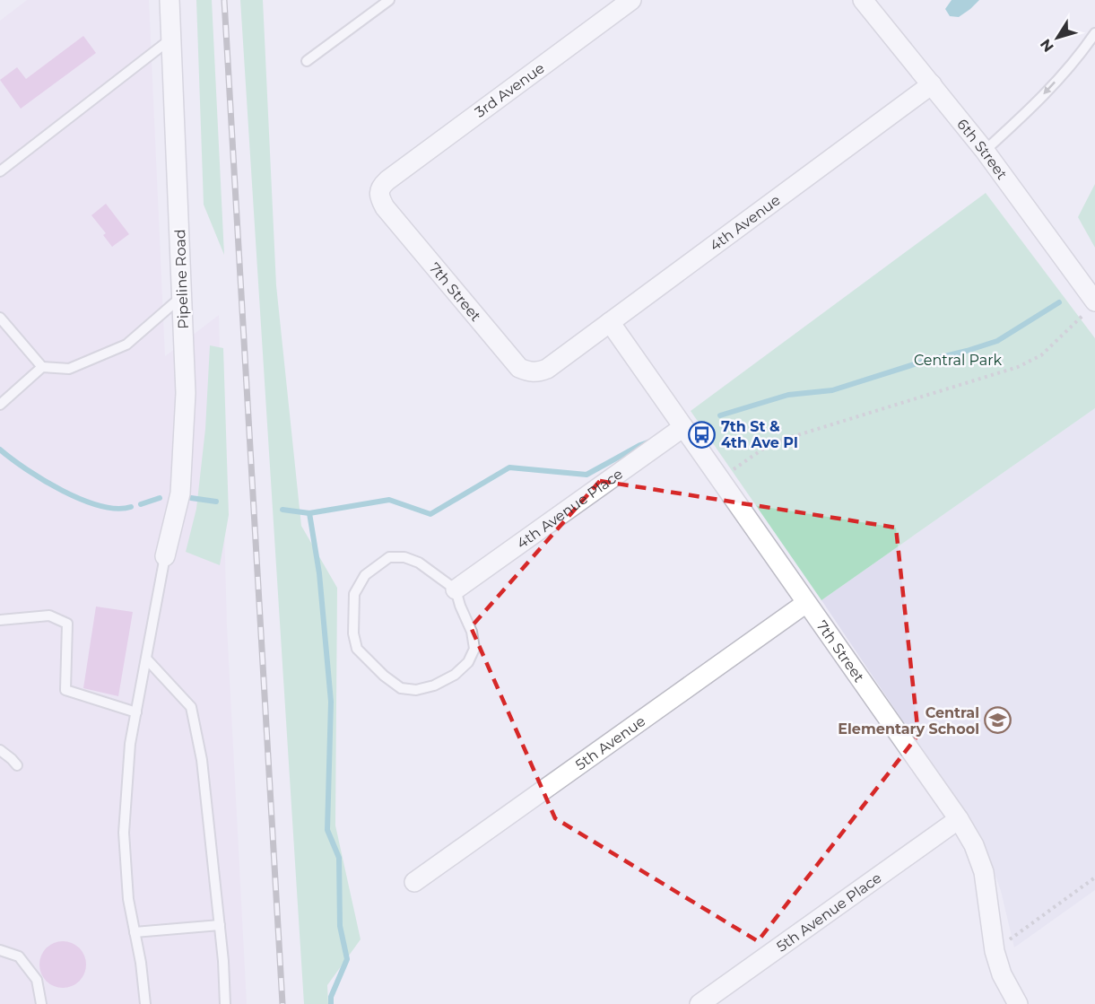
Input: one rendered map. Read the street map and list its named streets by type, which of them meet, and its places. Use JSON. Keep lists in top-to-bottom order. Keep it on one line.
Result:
{"streets":{"street":["3rd Avenue","6th Street","4th Avenue","Pipeline Road","7th Street","4th Avenue Place","5th Avenue","5th Avenue Place"]},"crossings":[["3rd Avenue","7th Street"],["6th Street","4th Avenue"],["4th Avenue","7th Street"],["7th Street","4th Avenue Place"],["7th Street","5th Avenue"],["7th Street","5th Avenue Place"]],"parks":["Central Park"],"places":{"bus stop":["7th St & 4th Ave Pl"],"school or university":["Central Elementary School"]},"north":"bottom left"}
